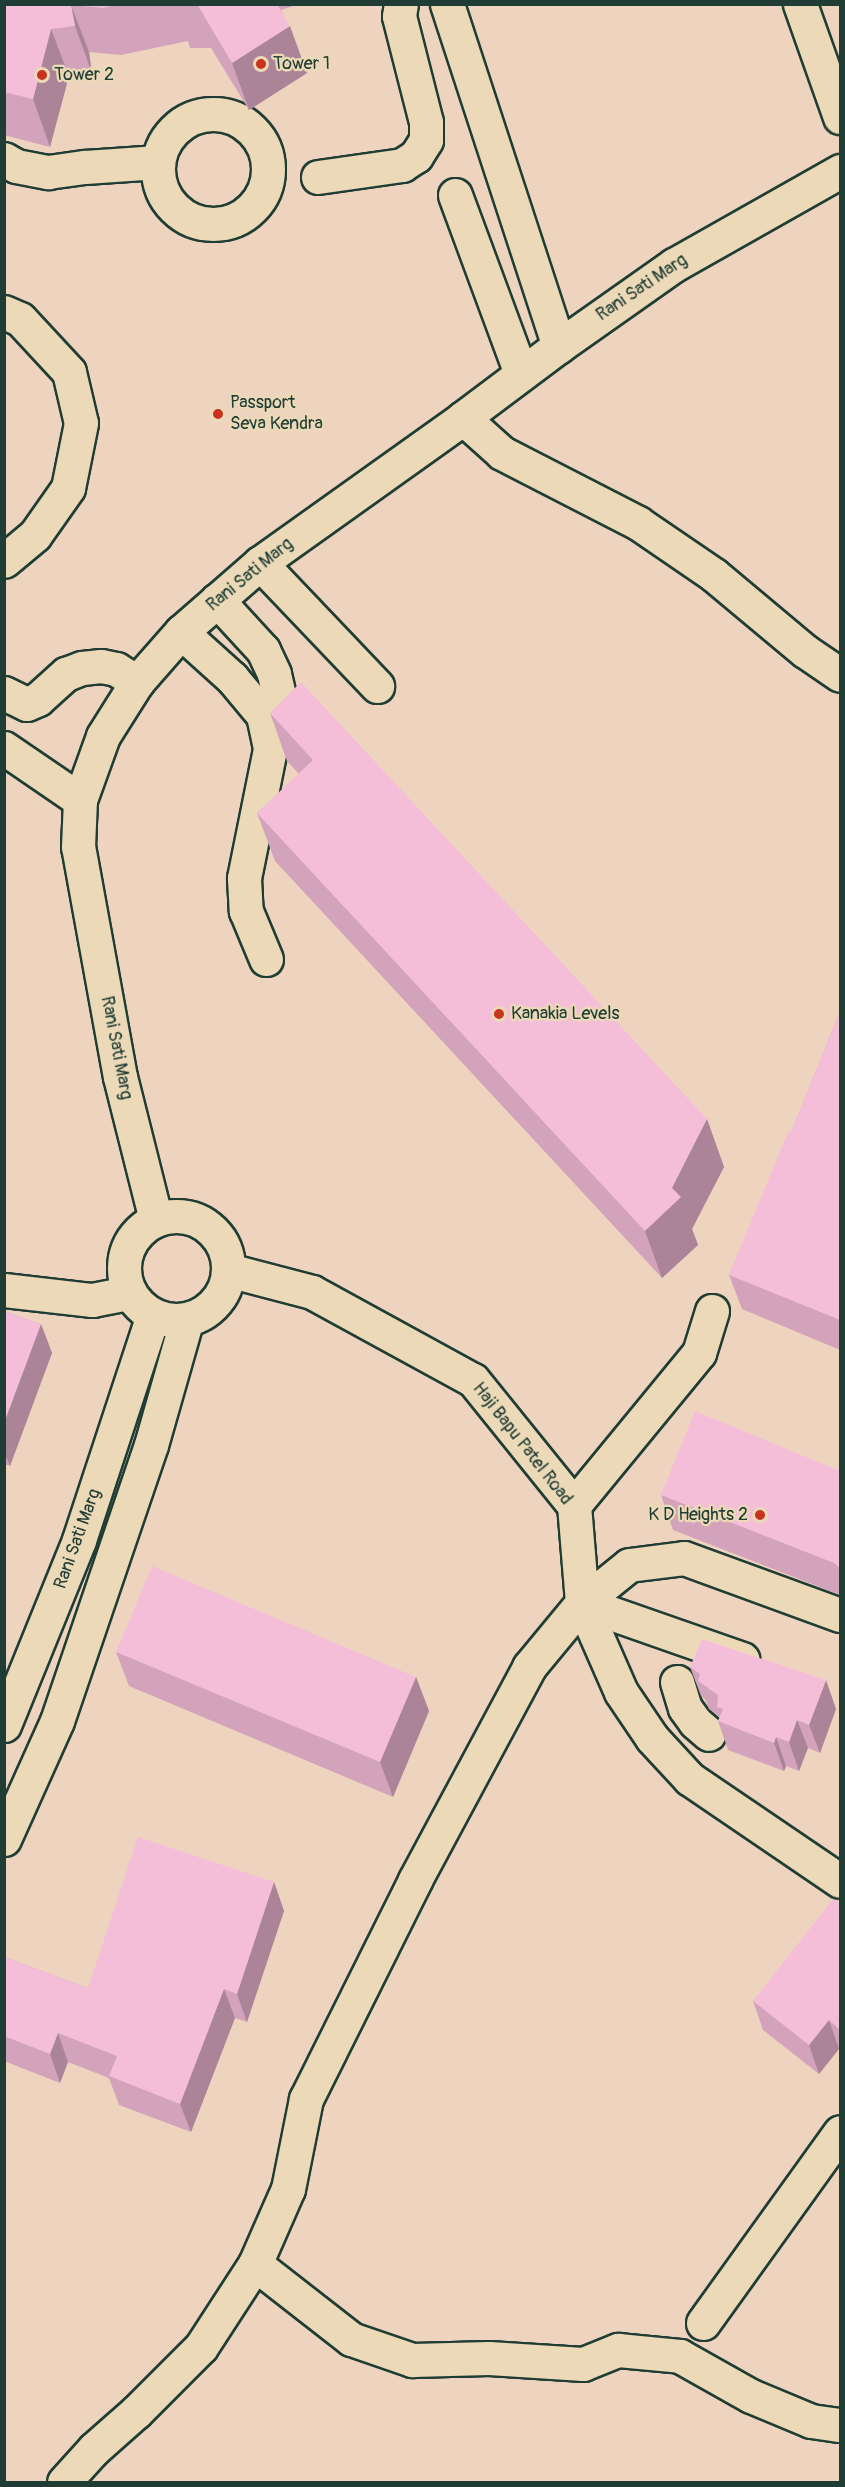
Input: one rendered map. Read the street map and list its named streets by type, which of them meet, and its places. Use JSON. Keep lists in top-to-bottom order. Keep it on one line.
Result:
{"streets":{"street":["Rani Sati Marg","Haji Bapu Patel Road"]},"crossings":[["Rani Sati Marg","Haji Bapu Patel Road"]],"places":["Tower 1","Tower 2","Passport Seva Kendra","Kanakia Levels","K D Heights 2"]}
